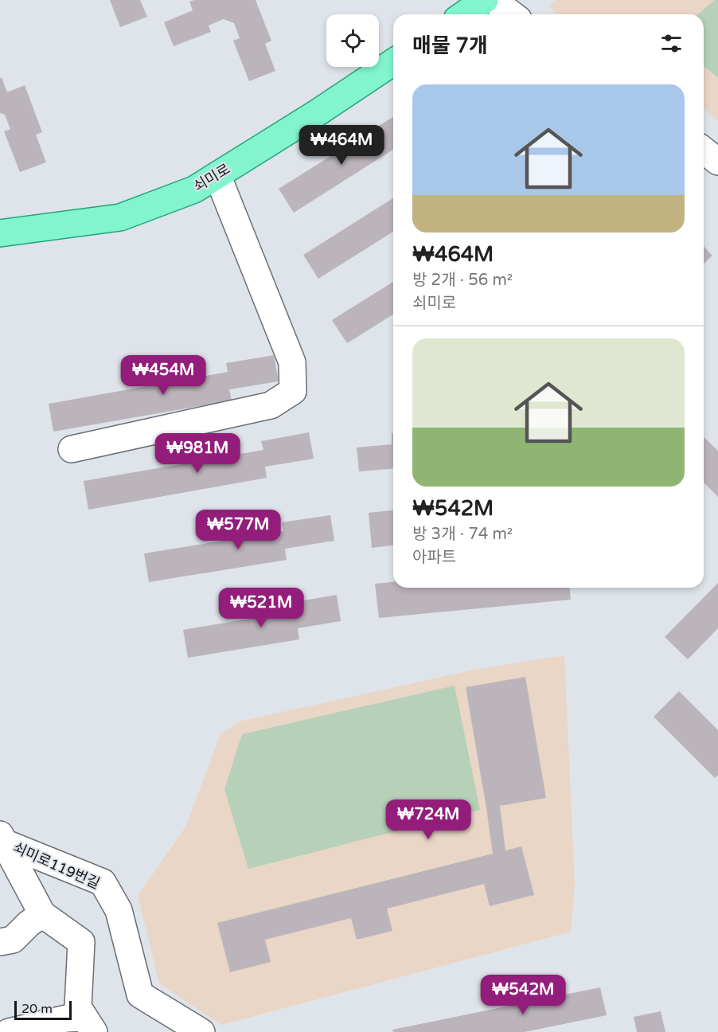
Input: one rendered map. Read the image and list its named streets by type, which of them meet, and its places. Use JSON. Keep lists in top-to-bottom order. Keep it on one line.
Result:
{"streets":{"main road":["쇠미로"],"street":["쇠미로119번길"]},"scale_bar":"20 m","page":{"heading":"매물 7개","list":[{"name":"₩464M","note":"방 2개 · 56 m² · 쇠미로"},{"name":"₩542M","note":"방 3개 · 74 m² · 아파트"}],"price":["₩464M","₩454M","₩981M","₩577M","₩521M","₩724M","₩542M"],"scale":"20 m"}}
